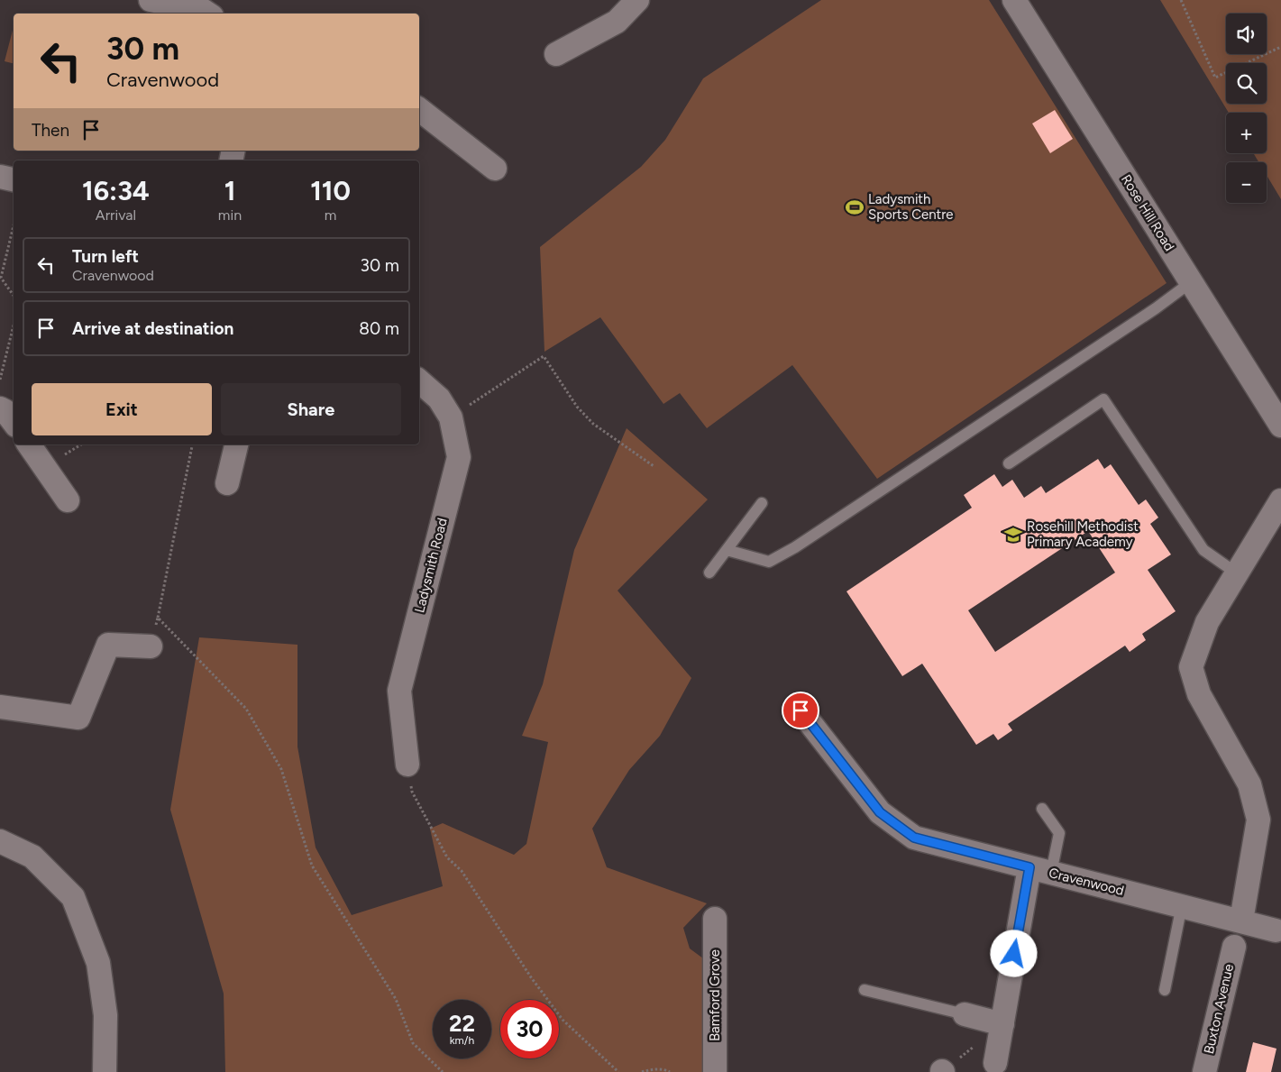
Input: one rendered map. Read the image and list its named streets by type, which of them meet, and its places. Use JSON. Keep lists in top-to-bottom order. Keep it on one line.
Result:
{"streets":{"street":["Rose Hill Road","Ladysmith Road","Cravenwood","Bamford Grove","Buxton Avenue"]},"places":{"sports":["Ladysmith Sports Centre"],"school or university":["Rosehill Methodist Primary Academy"]},"page":{"map_buttons":["+","−"],"turn":["30 m","Cravenwood"],"then":"Then","eta":["16:34","Arrival","1","min","110","m"],"list":[{"name":"Turn left","note":"Cravenwood","value":"30 m"},{"name":"Arrive at destination","value":"80 m"}],"buttons":["Exit","Share"],"speed":"22 km/h","limit":"30"}}
